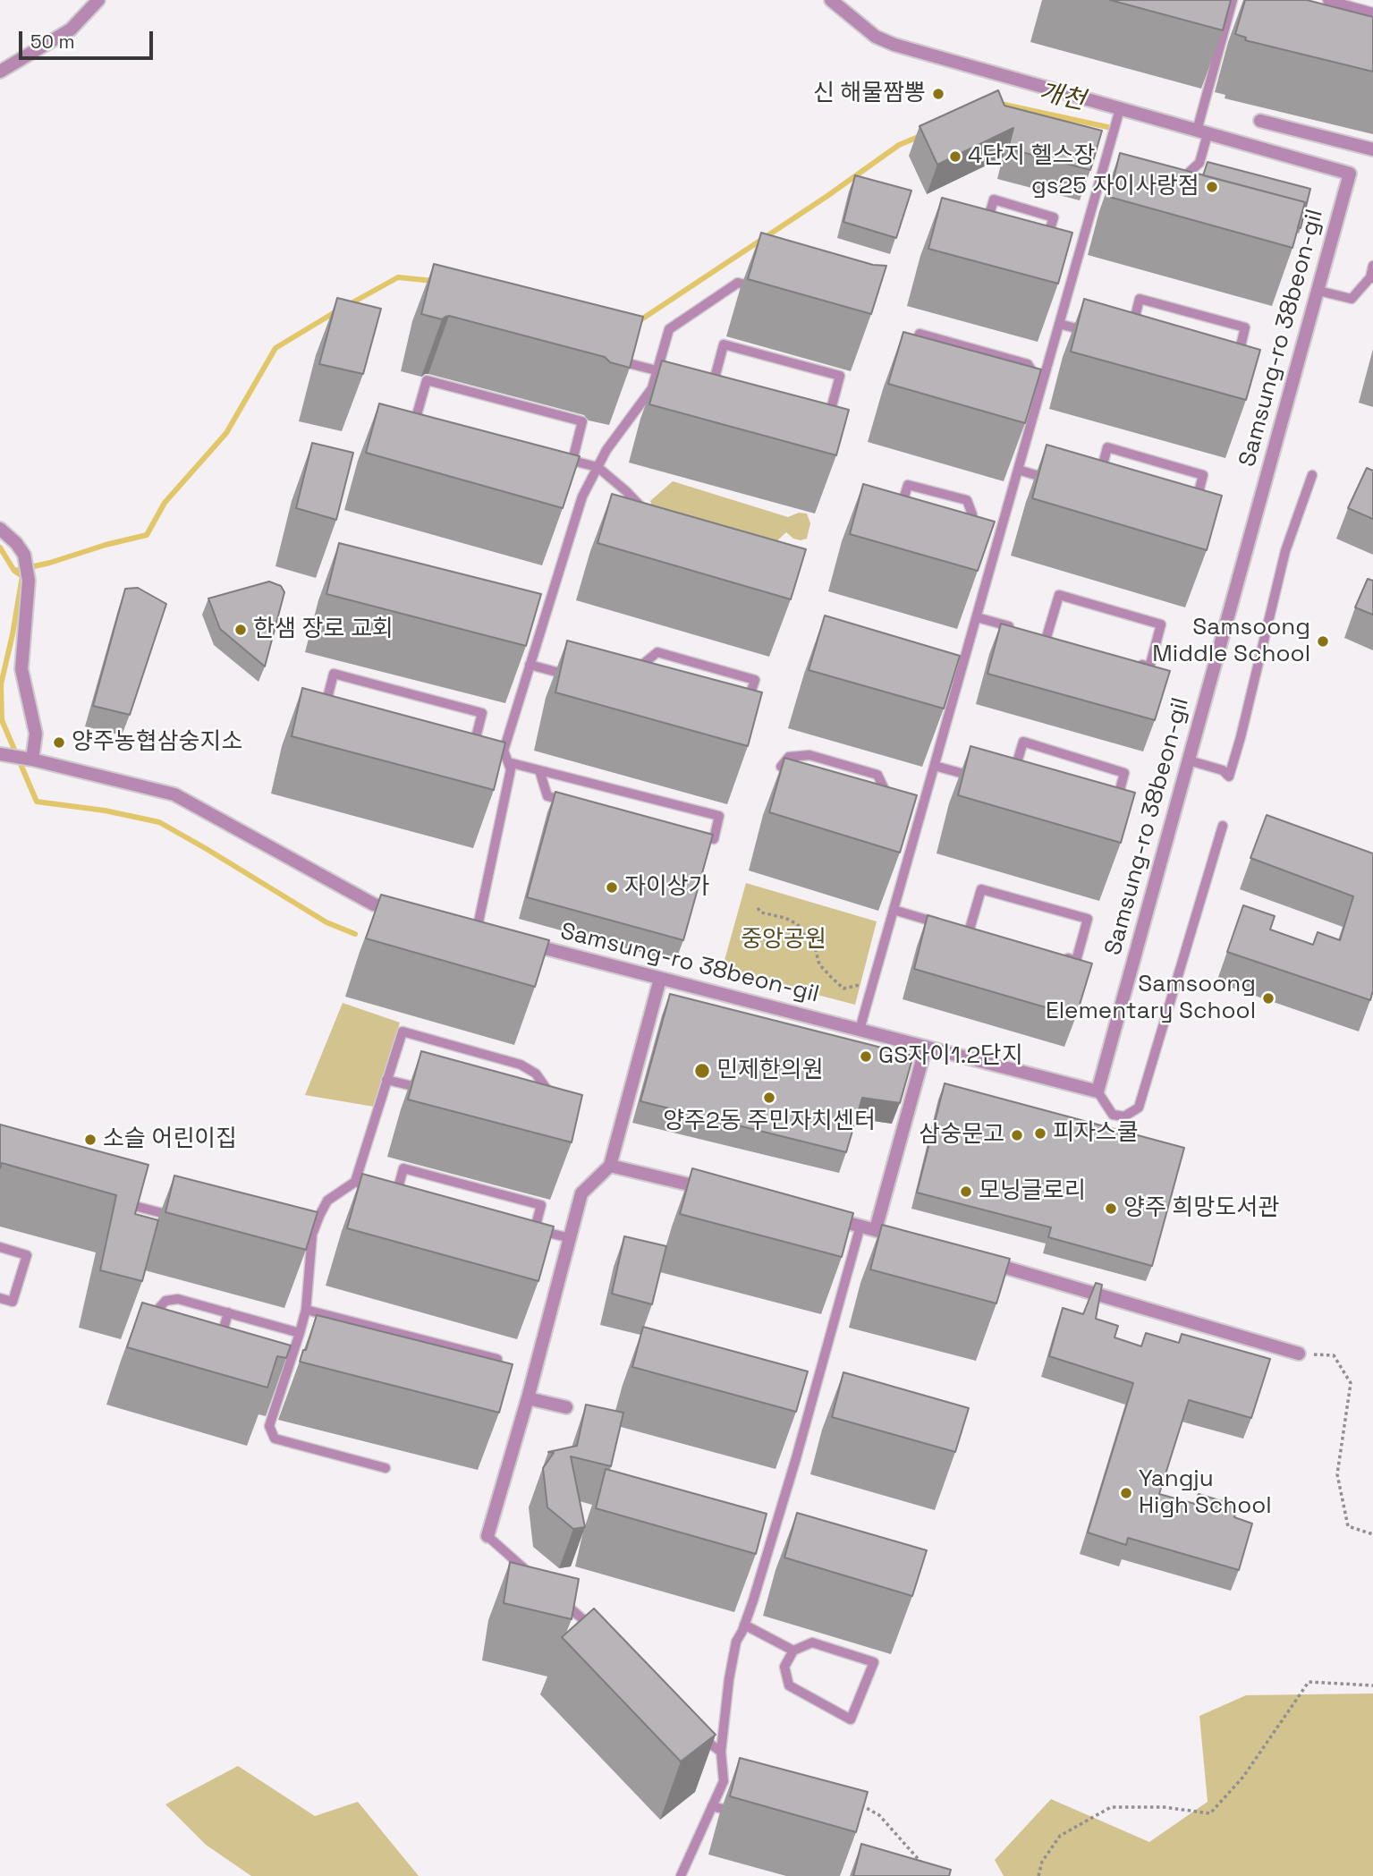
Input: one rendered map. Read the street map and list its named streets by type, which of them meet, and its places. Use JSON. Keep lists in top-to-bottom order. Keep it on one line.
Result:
{"streets":{"street":["Samsung-ro 38beon-gil"]},"water":["개천"],"parks":["중앙공원"],"places":["신 해물짬뽕","4단지 헬스장","gs25 자이사랑점","한샘 장로 교회","Samsoong Middle School","양주농협삼숭지소","자이상가","Samsoong Elementary School","GS자이1.2단지","민제한의원","양주2동 주민자치센터","피자스쿨","삼숭문고","소슬 어린이집","모닝글로리","양주 희망도서관","Yangju High School"],"scale_bar":"50 m"}
